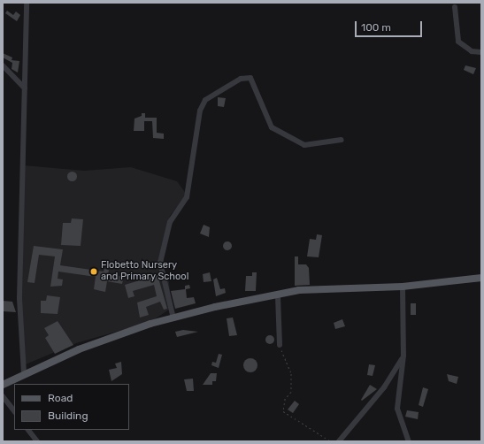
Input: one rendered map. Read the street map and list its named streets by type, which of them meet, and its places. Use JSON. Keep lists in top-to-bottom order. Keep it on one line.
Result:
{"places":["Flobetto Nursery and Primary School"],"legend":["Road","Building"],"scale_bar":"100 m"}
